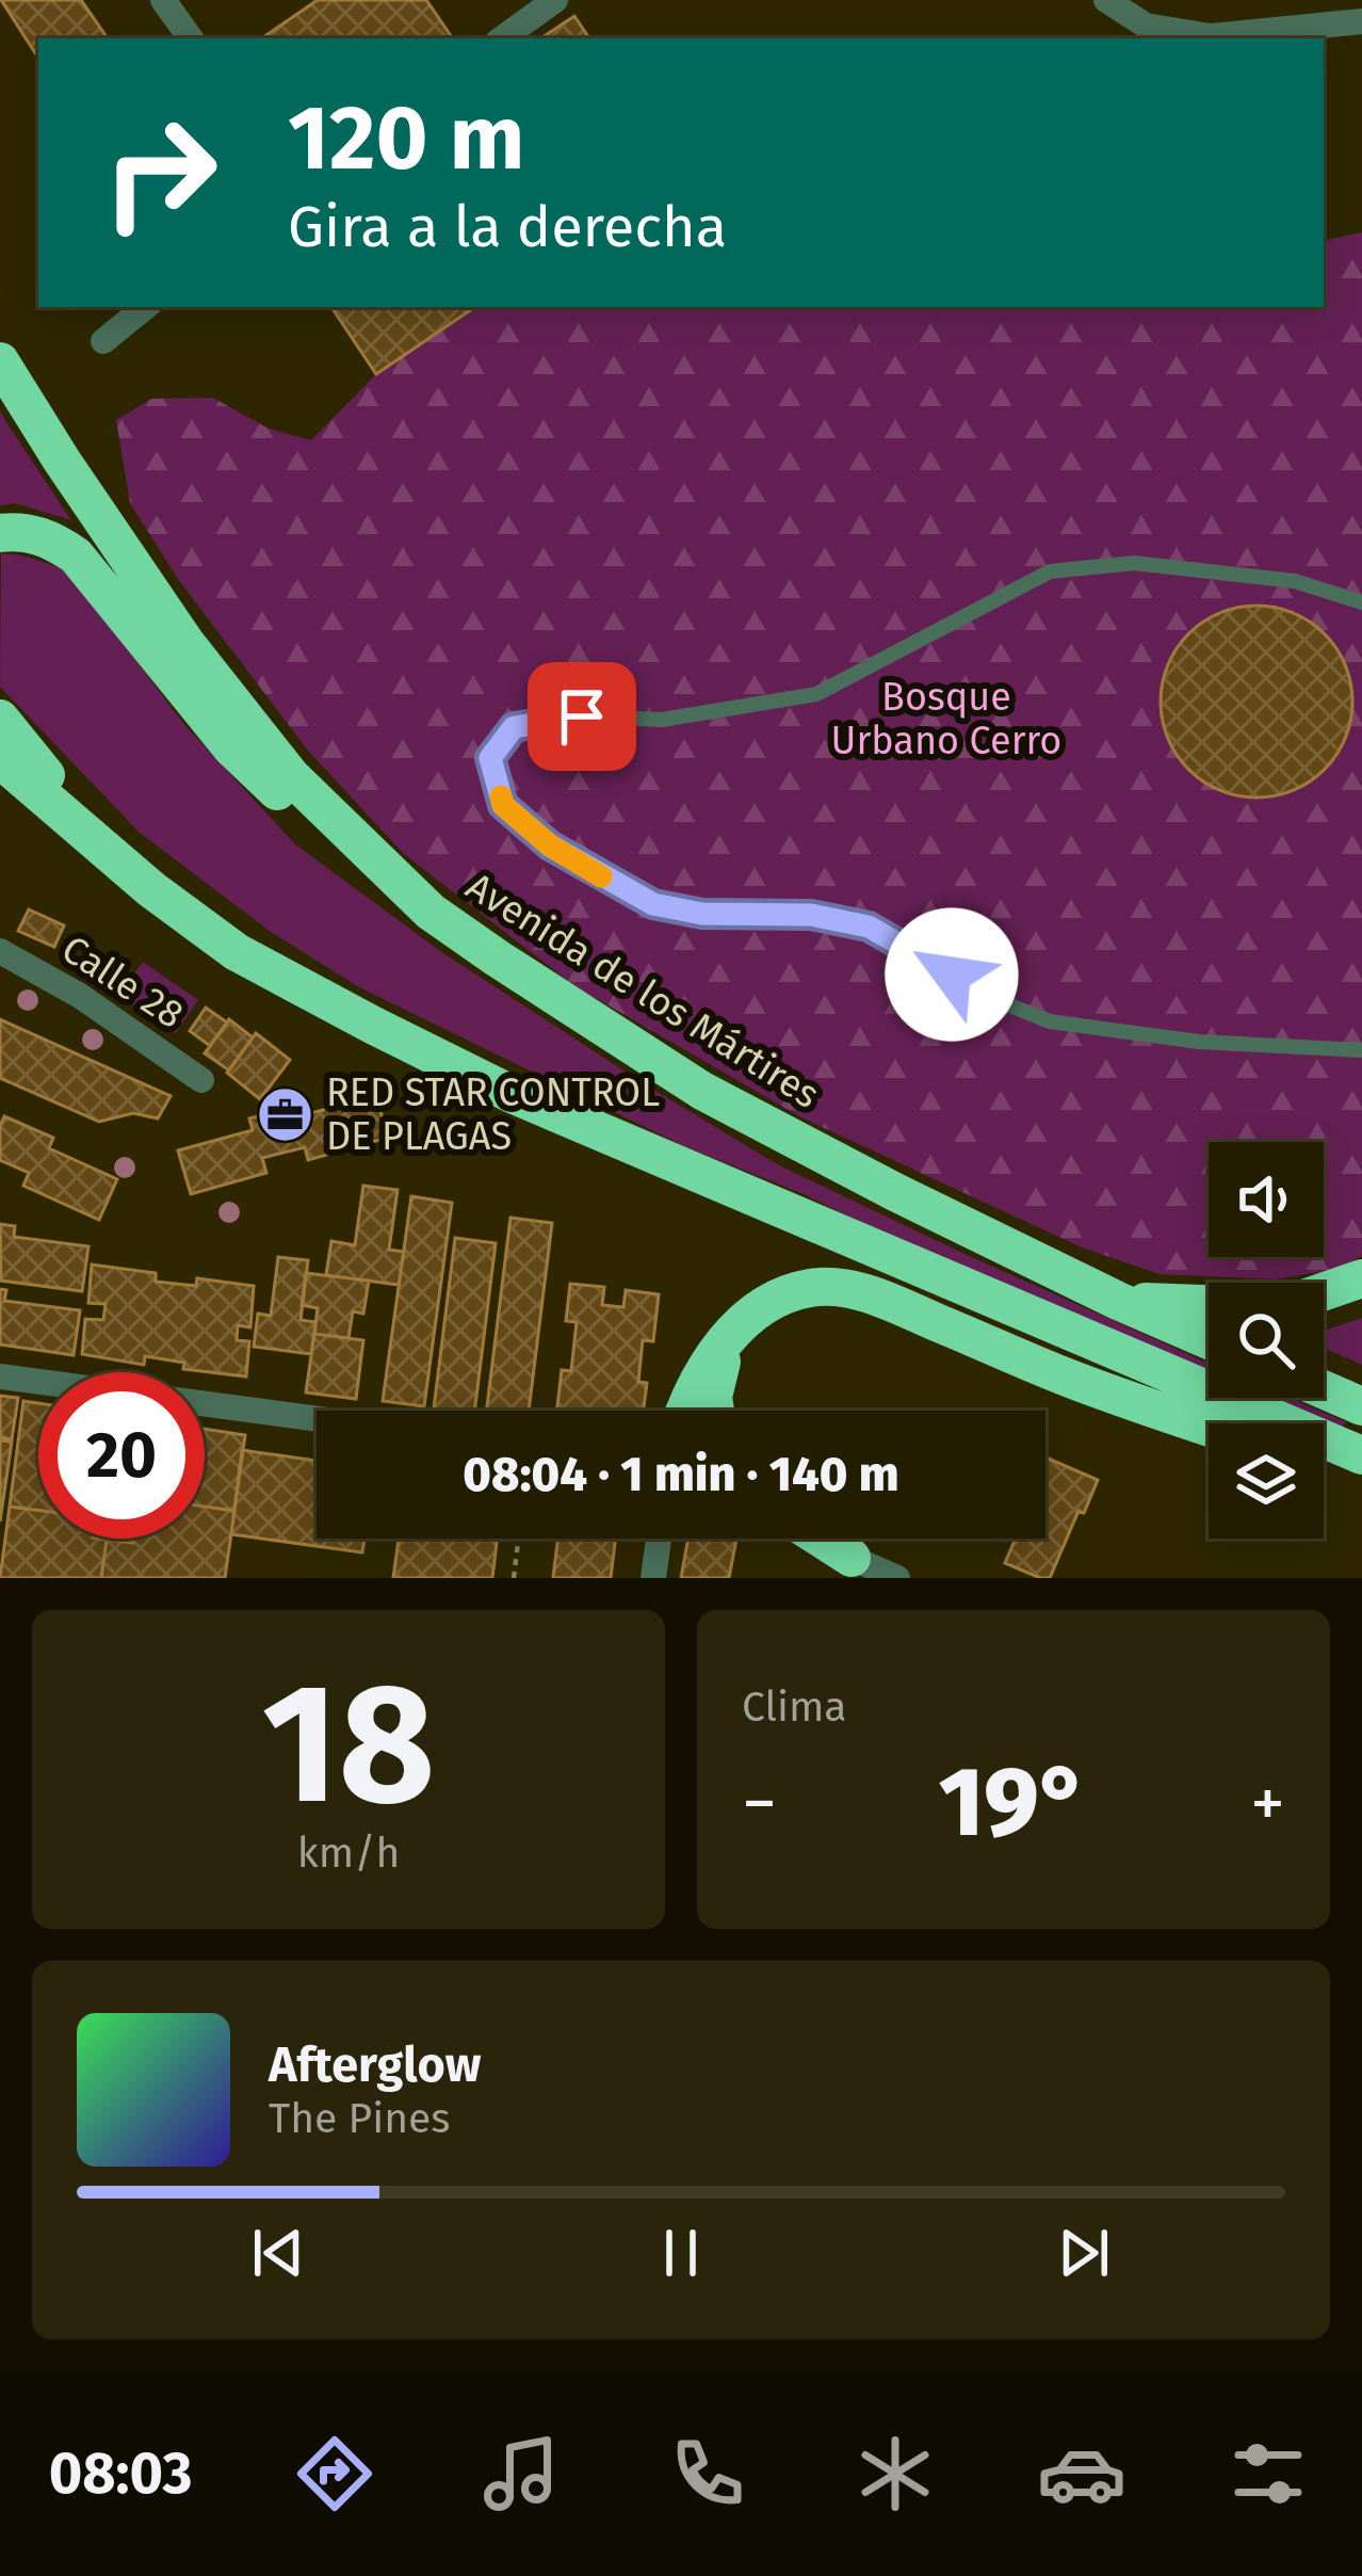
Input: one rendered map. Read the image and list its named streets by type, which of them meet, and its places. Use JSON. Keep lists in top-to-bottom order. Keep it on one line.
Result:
{"streets":{"highway":["Avenida de los Mártires"],"street":["Calle 28"]},"parks":["Bosque Urbano Cerro"],"places":{"office":["RED STAR CONTROL DE PLAGAS"]},"page":{"turn":["120 m","Gira a la derecha"],"limit":"20","trip":"08:04 · 1 min · 140 m","tile":[["18","km/h"],"Clima"],"heat":["−","19°","+"],"song":["Afterglow","The Pines"],"tabs":"08:03"}}
